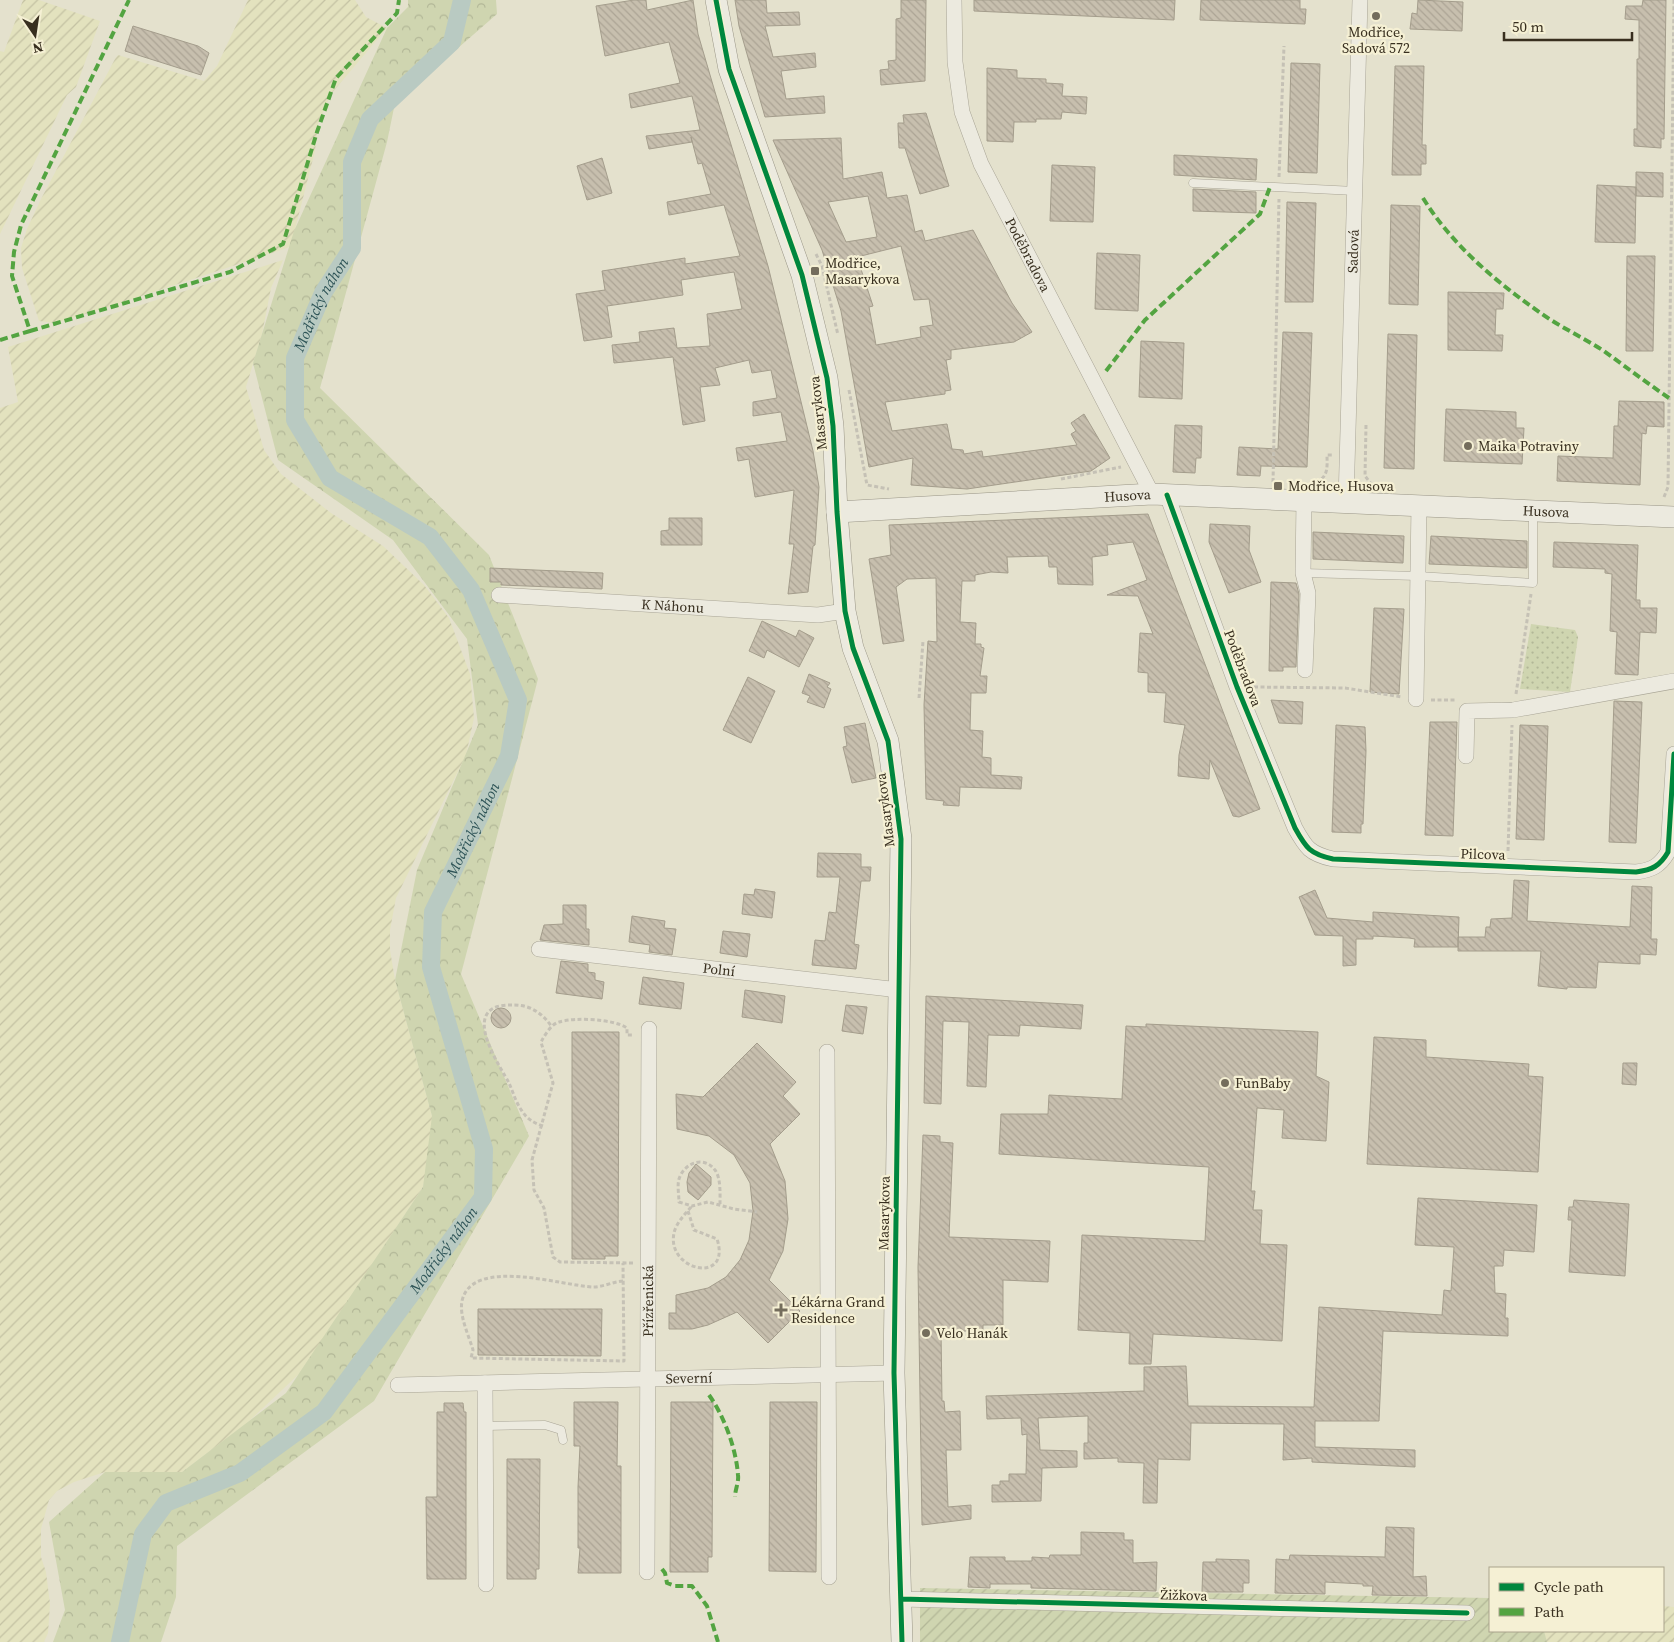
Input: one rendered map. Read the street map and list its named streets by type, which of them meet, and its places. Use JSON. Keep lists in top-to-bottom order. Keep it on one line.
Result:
{"streets":{"street":["Sadová","Poděbradova","Masarykova","Husova","K Náhonu","Pilcova","Polní","Přízřenická","Severní","Žižkova"]},"crossings":[["Sadová","Husova"],["Poděbradova","Husova"],["Poděbradova","Pilcova"],["Masarykova","Husova"],["Masarykova","K Náhonu"],["Masarykova","Polní"],["Masarykova","Severní"],["Masarykova","Žižkova"],["Přízřenická","Severní"]],"water":["Modřický náhon"],"places":{"other":["Modřice, Sadová 572","Maika Potraviny","FunBaby","Velo Hanák"],"transit":["Modřice, Masarykova","Modřice, Husova"],"health":["Lékárna Grand Residence"]},"legend":["Cycle path","Path"],"scale_bar":"50 m","north":"bottom"}
